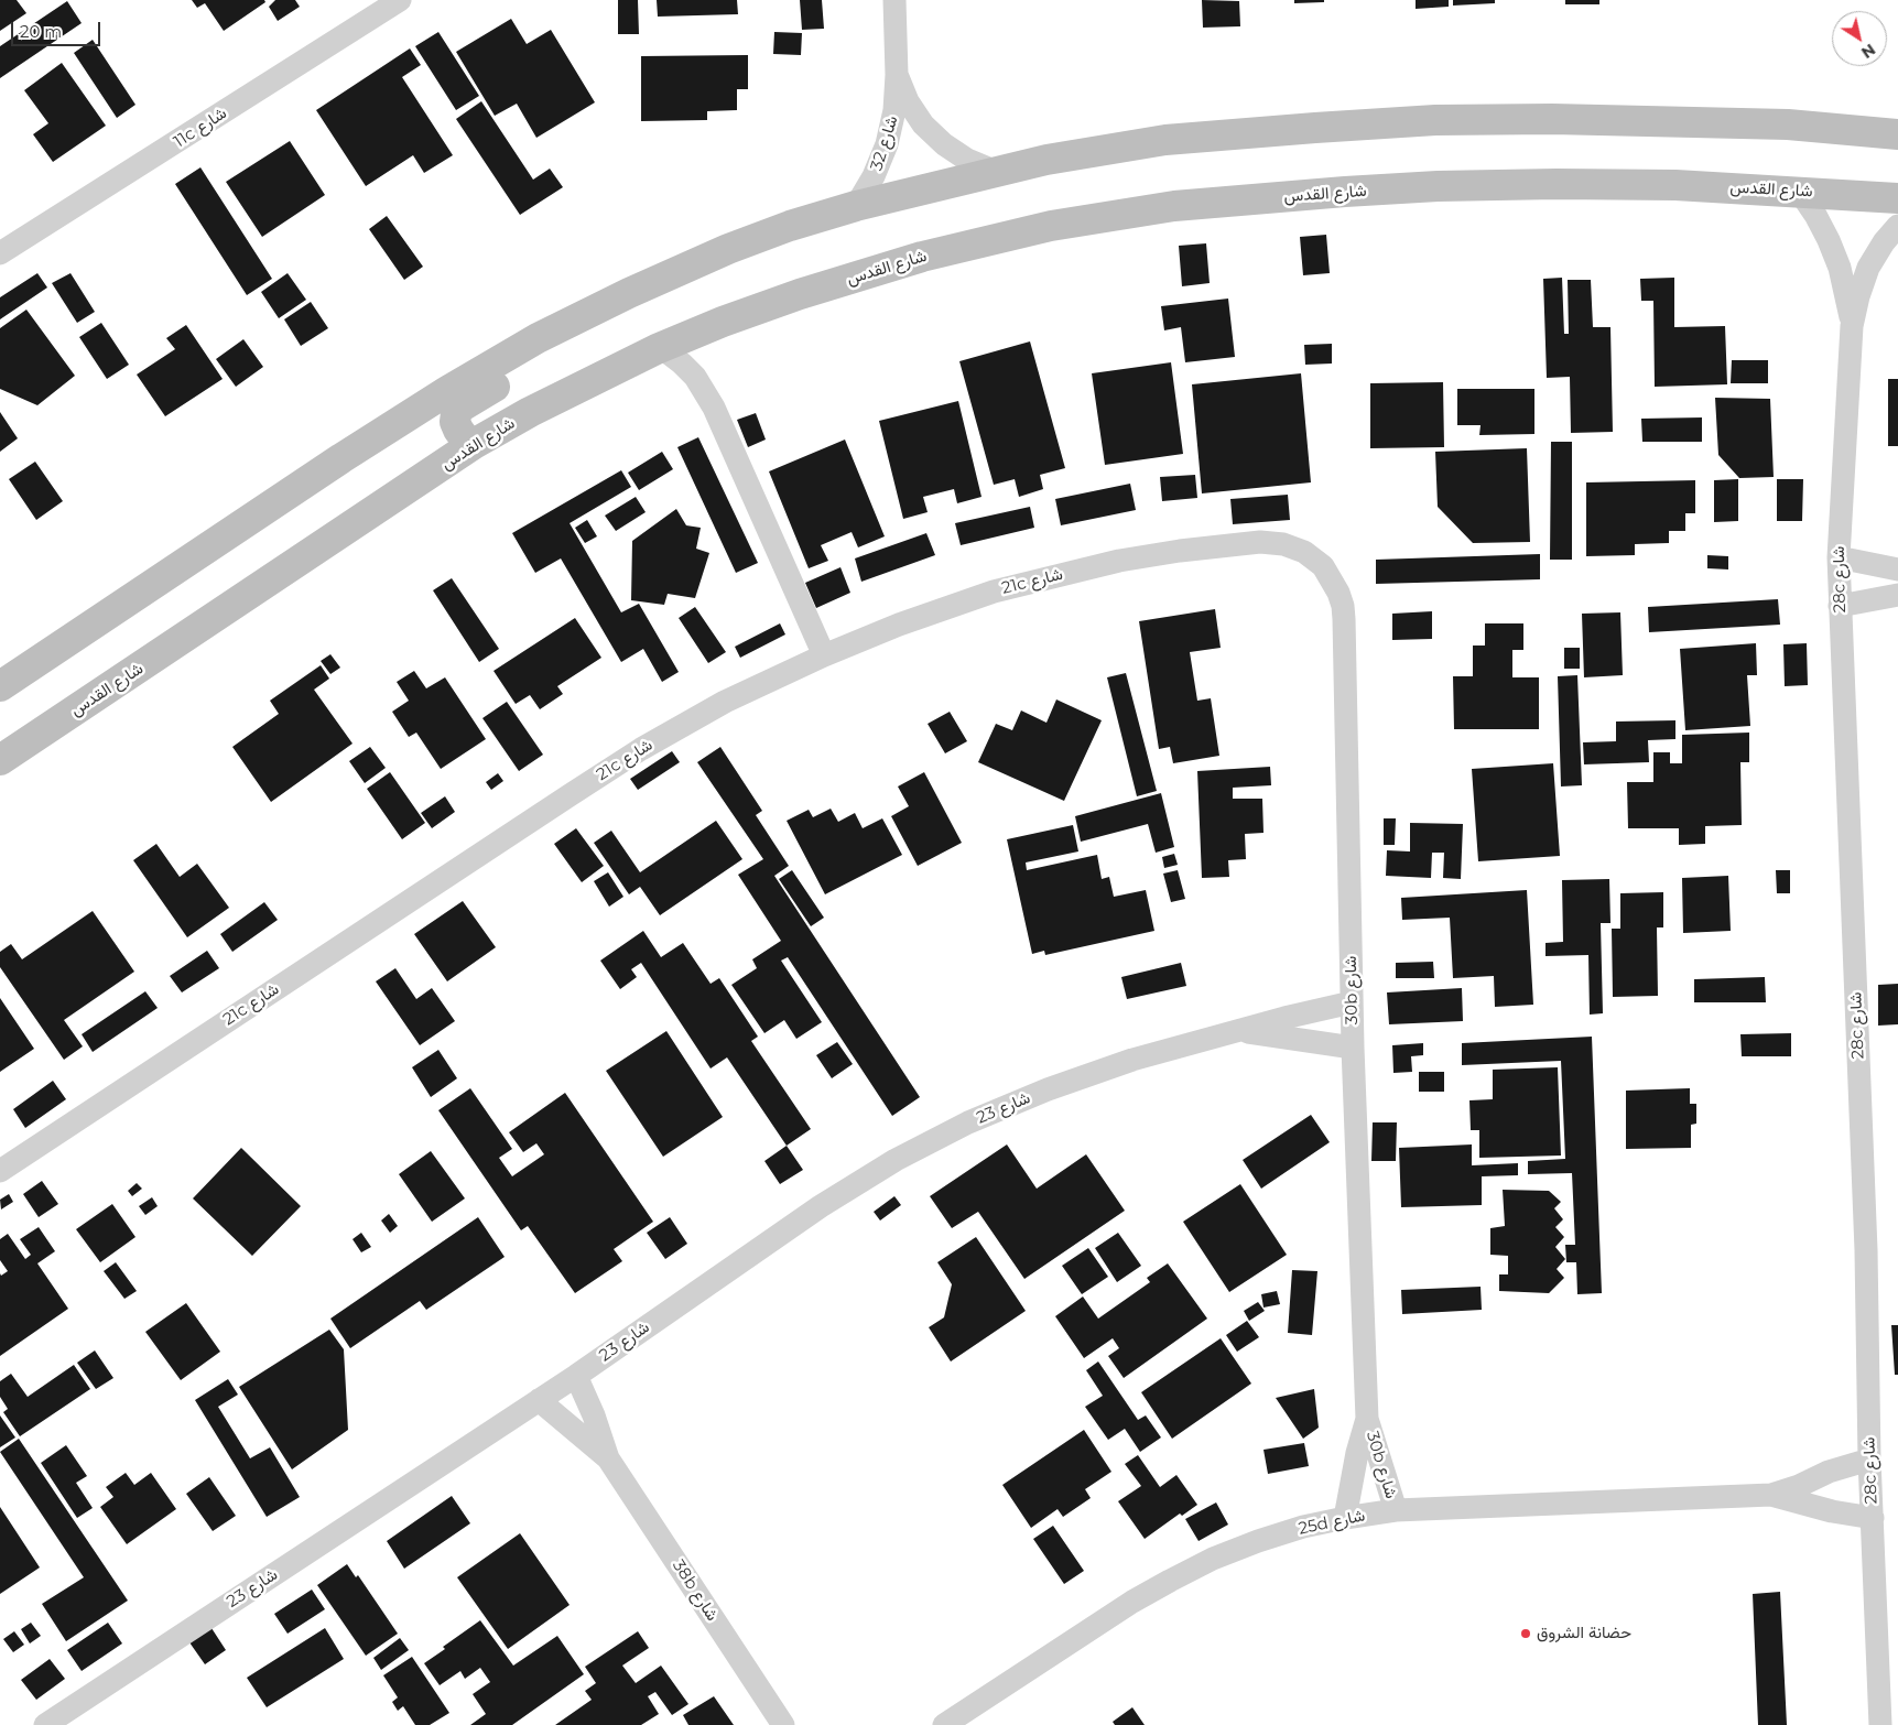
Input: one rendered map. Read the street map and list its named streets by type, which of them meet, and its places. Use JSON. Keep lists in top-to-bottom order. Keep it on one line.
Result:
{"streets":{"main road":["شارع القدس"],"street":["11c شارع","شارع 32","28c شارع","21c شارع","30b شارع","شارع 23","25d شارع","38b شارع"]},"crossings":[["شارع القدس","28c شارع"],["28c شارع","25d شارع"],["21c شارع","30b شارع"],["30b شارع","شارع 23"],["30b شارع","25d شارع"],["شارع 23","38b شارع"]],"places":["حضانة الشروق"],"scale_bar":"20 m","north":"bottom right"}
